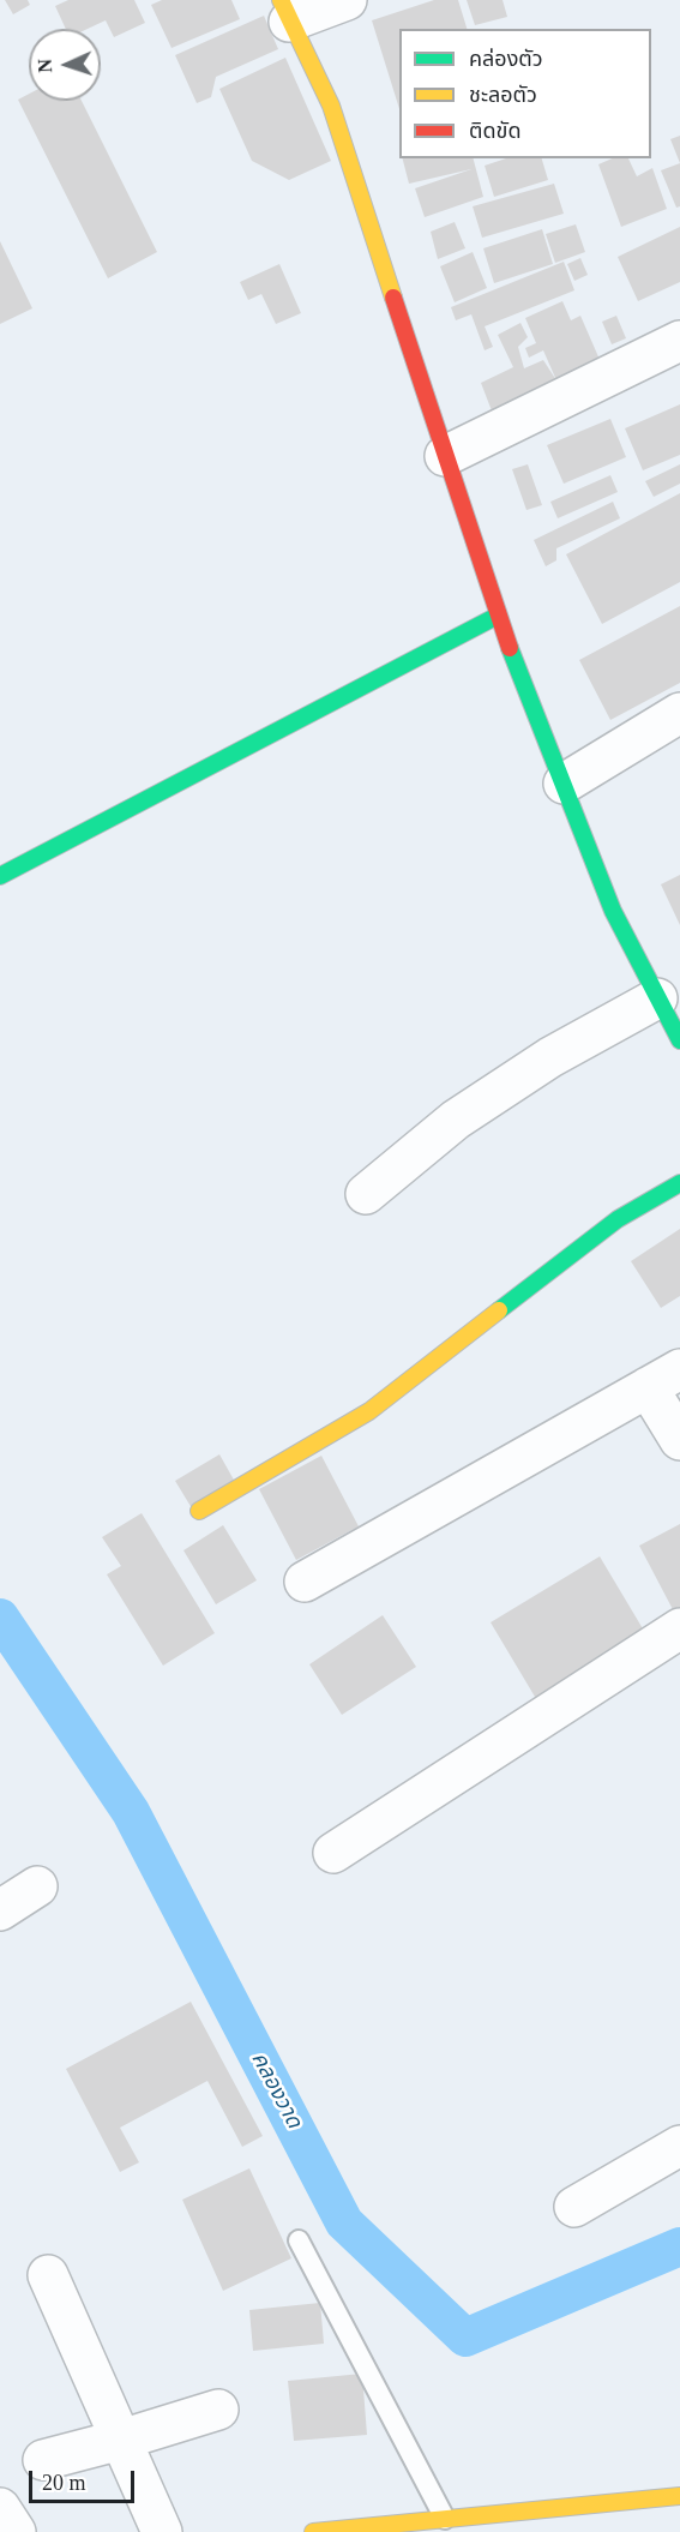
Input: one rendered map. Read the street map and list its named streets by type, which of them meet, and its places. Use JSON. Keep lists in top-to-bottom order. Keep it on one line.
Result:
{"water":["คลองวาด"],"legend":["คล่องตัว","ชะลอตัว","ติดขัด"],"scale_bar":"20 m","north":"left"}
